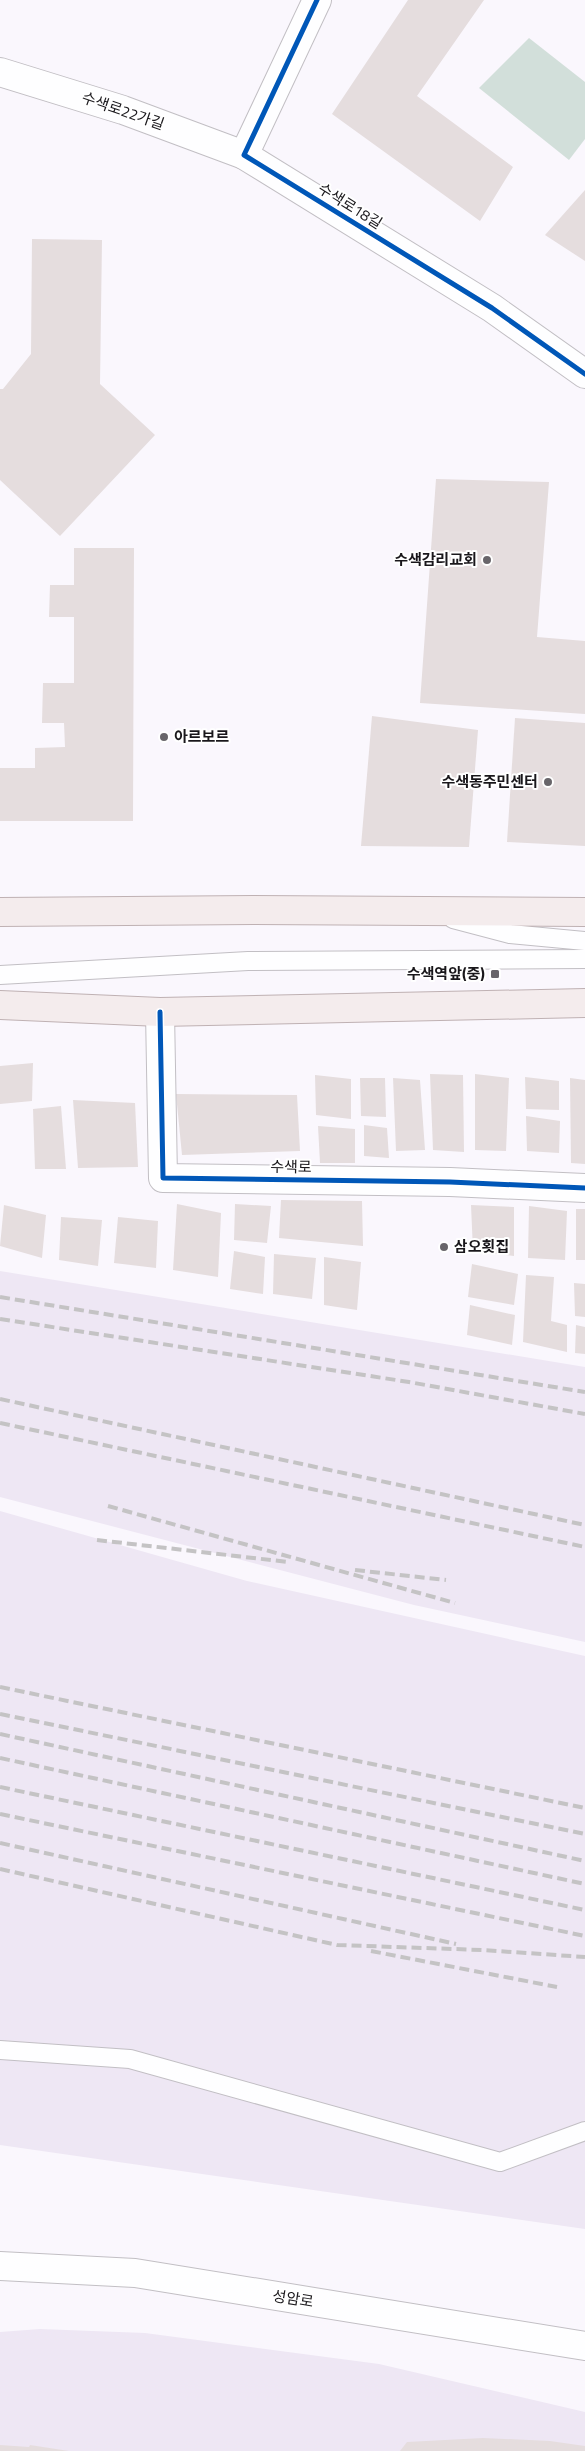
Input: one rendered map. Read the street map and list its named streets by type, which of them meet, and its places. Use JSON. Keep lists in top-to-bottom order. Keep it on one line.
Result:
{"streets":{"street":["수색로22가길","수색로18길","수색로","성암로"]},"crossings":[["수색로22가길","수색로18길"]],"places":{"other":["수색감리교회","아르보르","수색동주민센터","삼오횟집"],"transit":["수색역앞(중)"]}}
